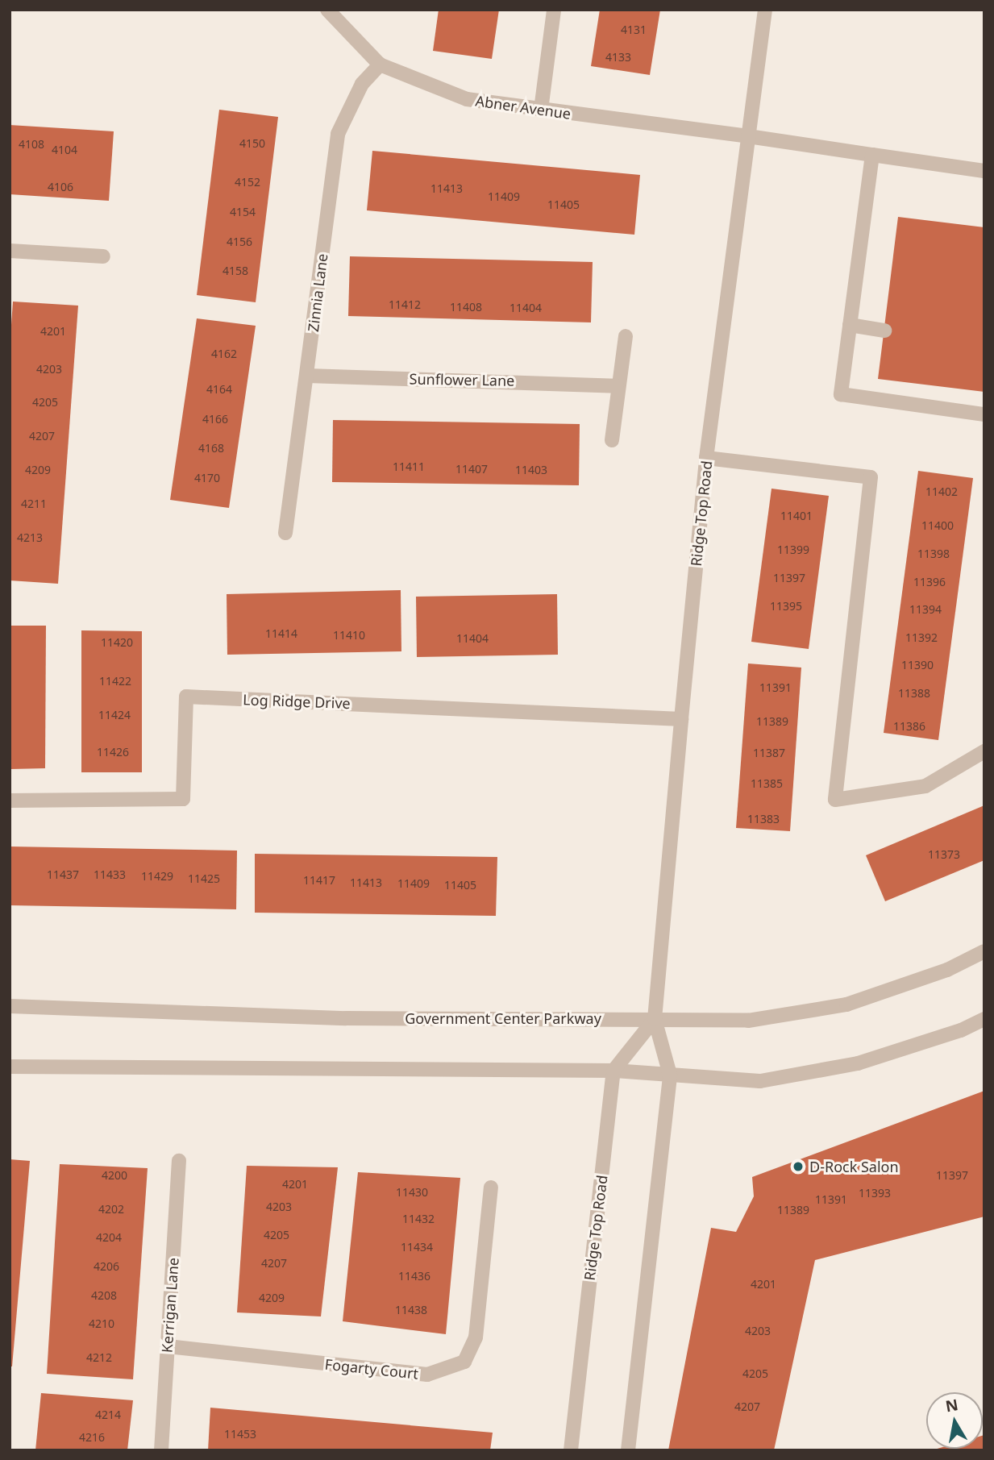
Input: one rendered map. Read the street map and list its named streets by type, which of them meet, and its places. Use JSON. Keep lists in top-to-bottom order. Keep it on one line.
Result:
{"streets":{"street":["Abner Avenue","Zinnia Lane","Sunflower Lane","Ridge Top Road","Log Ridge Drive","Government Center Parkway","Kerrigan Lane","Fogarty Court"]},"crossings":[["Abner Avenue","Zinnia Lane"],["Abner Avenue","Ridge Top Road"],["Zinnia Lane","Sunflower Lane"],["Ridge Top Road","Log Ridge Drive"],["Ridge Top Road","Government Center Parkway"],["Kerrigan Lane","Fogarty Court"]],"places":["D-Rock Salon"],"house_numbers":["4131","4133","4150","4108","4104","4152","4106","11413","11409","11405","4154","4156","4158","11412","11408","11404","4201","4162","4203","4164","4205","4166","4207","4168","11411","11407","4209","11403","4170","11402","4211","11401","11400","4213","11399","11398","11397","11396","11395","11394","11414","11410","11392","11404","11420","11390","11422","11391","11388","11424","11389","11386","11426","11387","11385","11383","11373","11437","11433","11429","11425","11417","11413","11409","11405","4200","11397","4201","11430","11393","11391","4203","4202","11389","11432","4205","4204","11434","4207","4206","11436","4201","4208","4209","11438","4210","4203","4212","4205","4207","4214","11453","4216"],"north":"top"}
